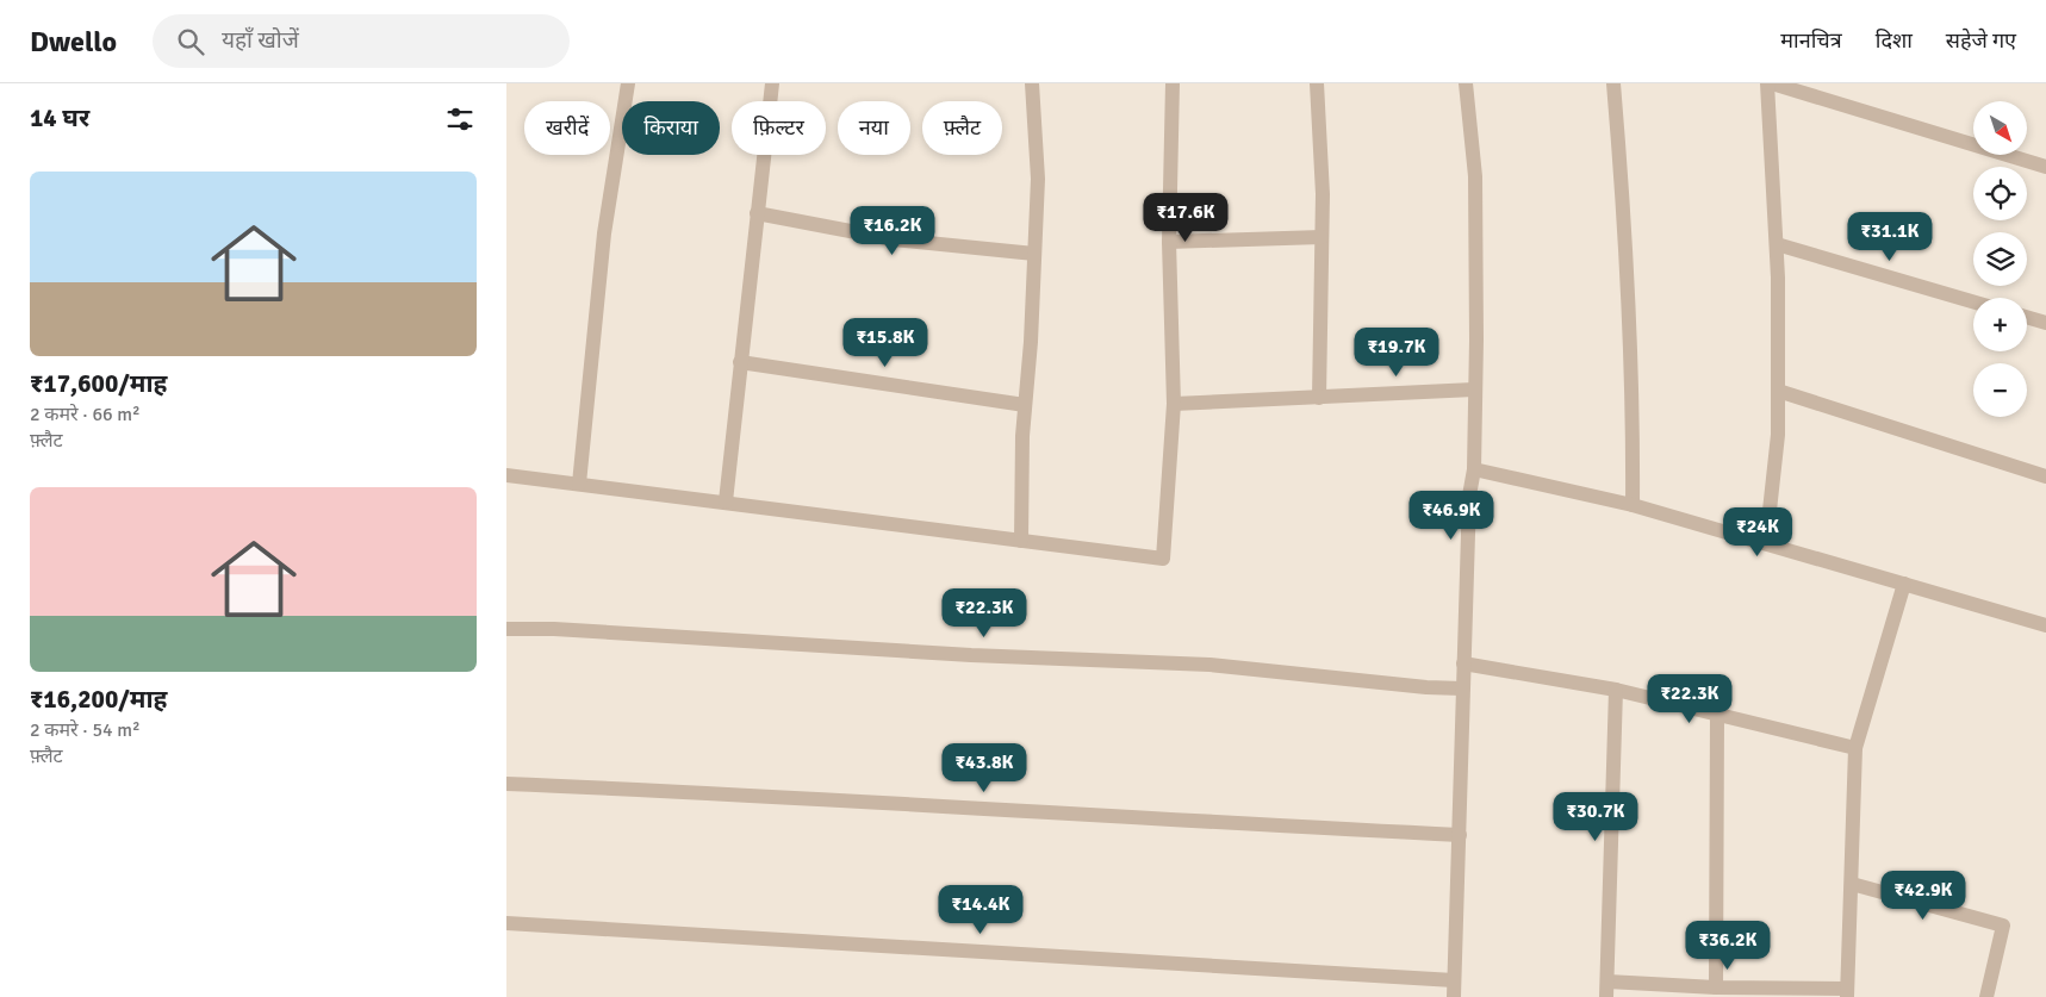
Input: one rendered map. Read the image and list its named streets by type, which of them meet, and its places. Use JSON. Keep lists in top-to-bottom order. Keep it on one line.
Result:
{"north":"bottom right","page":{"header":"Dwello","search":"यहाँ खोजें","nav":["मानचित्र","दिशा","सहेजे गए"],"heading":"14 घर","map_buttons":["+","−"],"chip":["खरीदें","किराया","फ़िल्टर","नया","फ़्लैट"],"list":[{"name":"₹17,600/माह","note":"2 कमरे · 66 m² · फ़्लैट"},{"name":"₹16,200/माह","note":"2 कमरे · 54 m² · फ़्लैट"}],"price":["₹17.6K","₹16.2K","₹31.1K","₹15.8K","₹19.7K","₹46.9K","₹24K","₹22.3K","₹22.3K","₹43.8K","₹30.7K","₹42.9K","₹14.4K","₹36.2K"]}}
